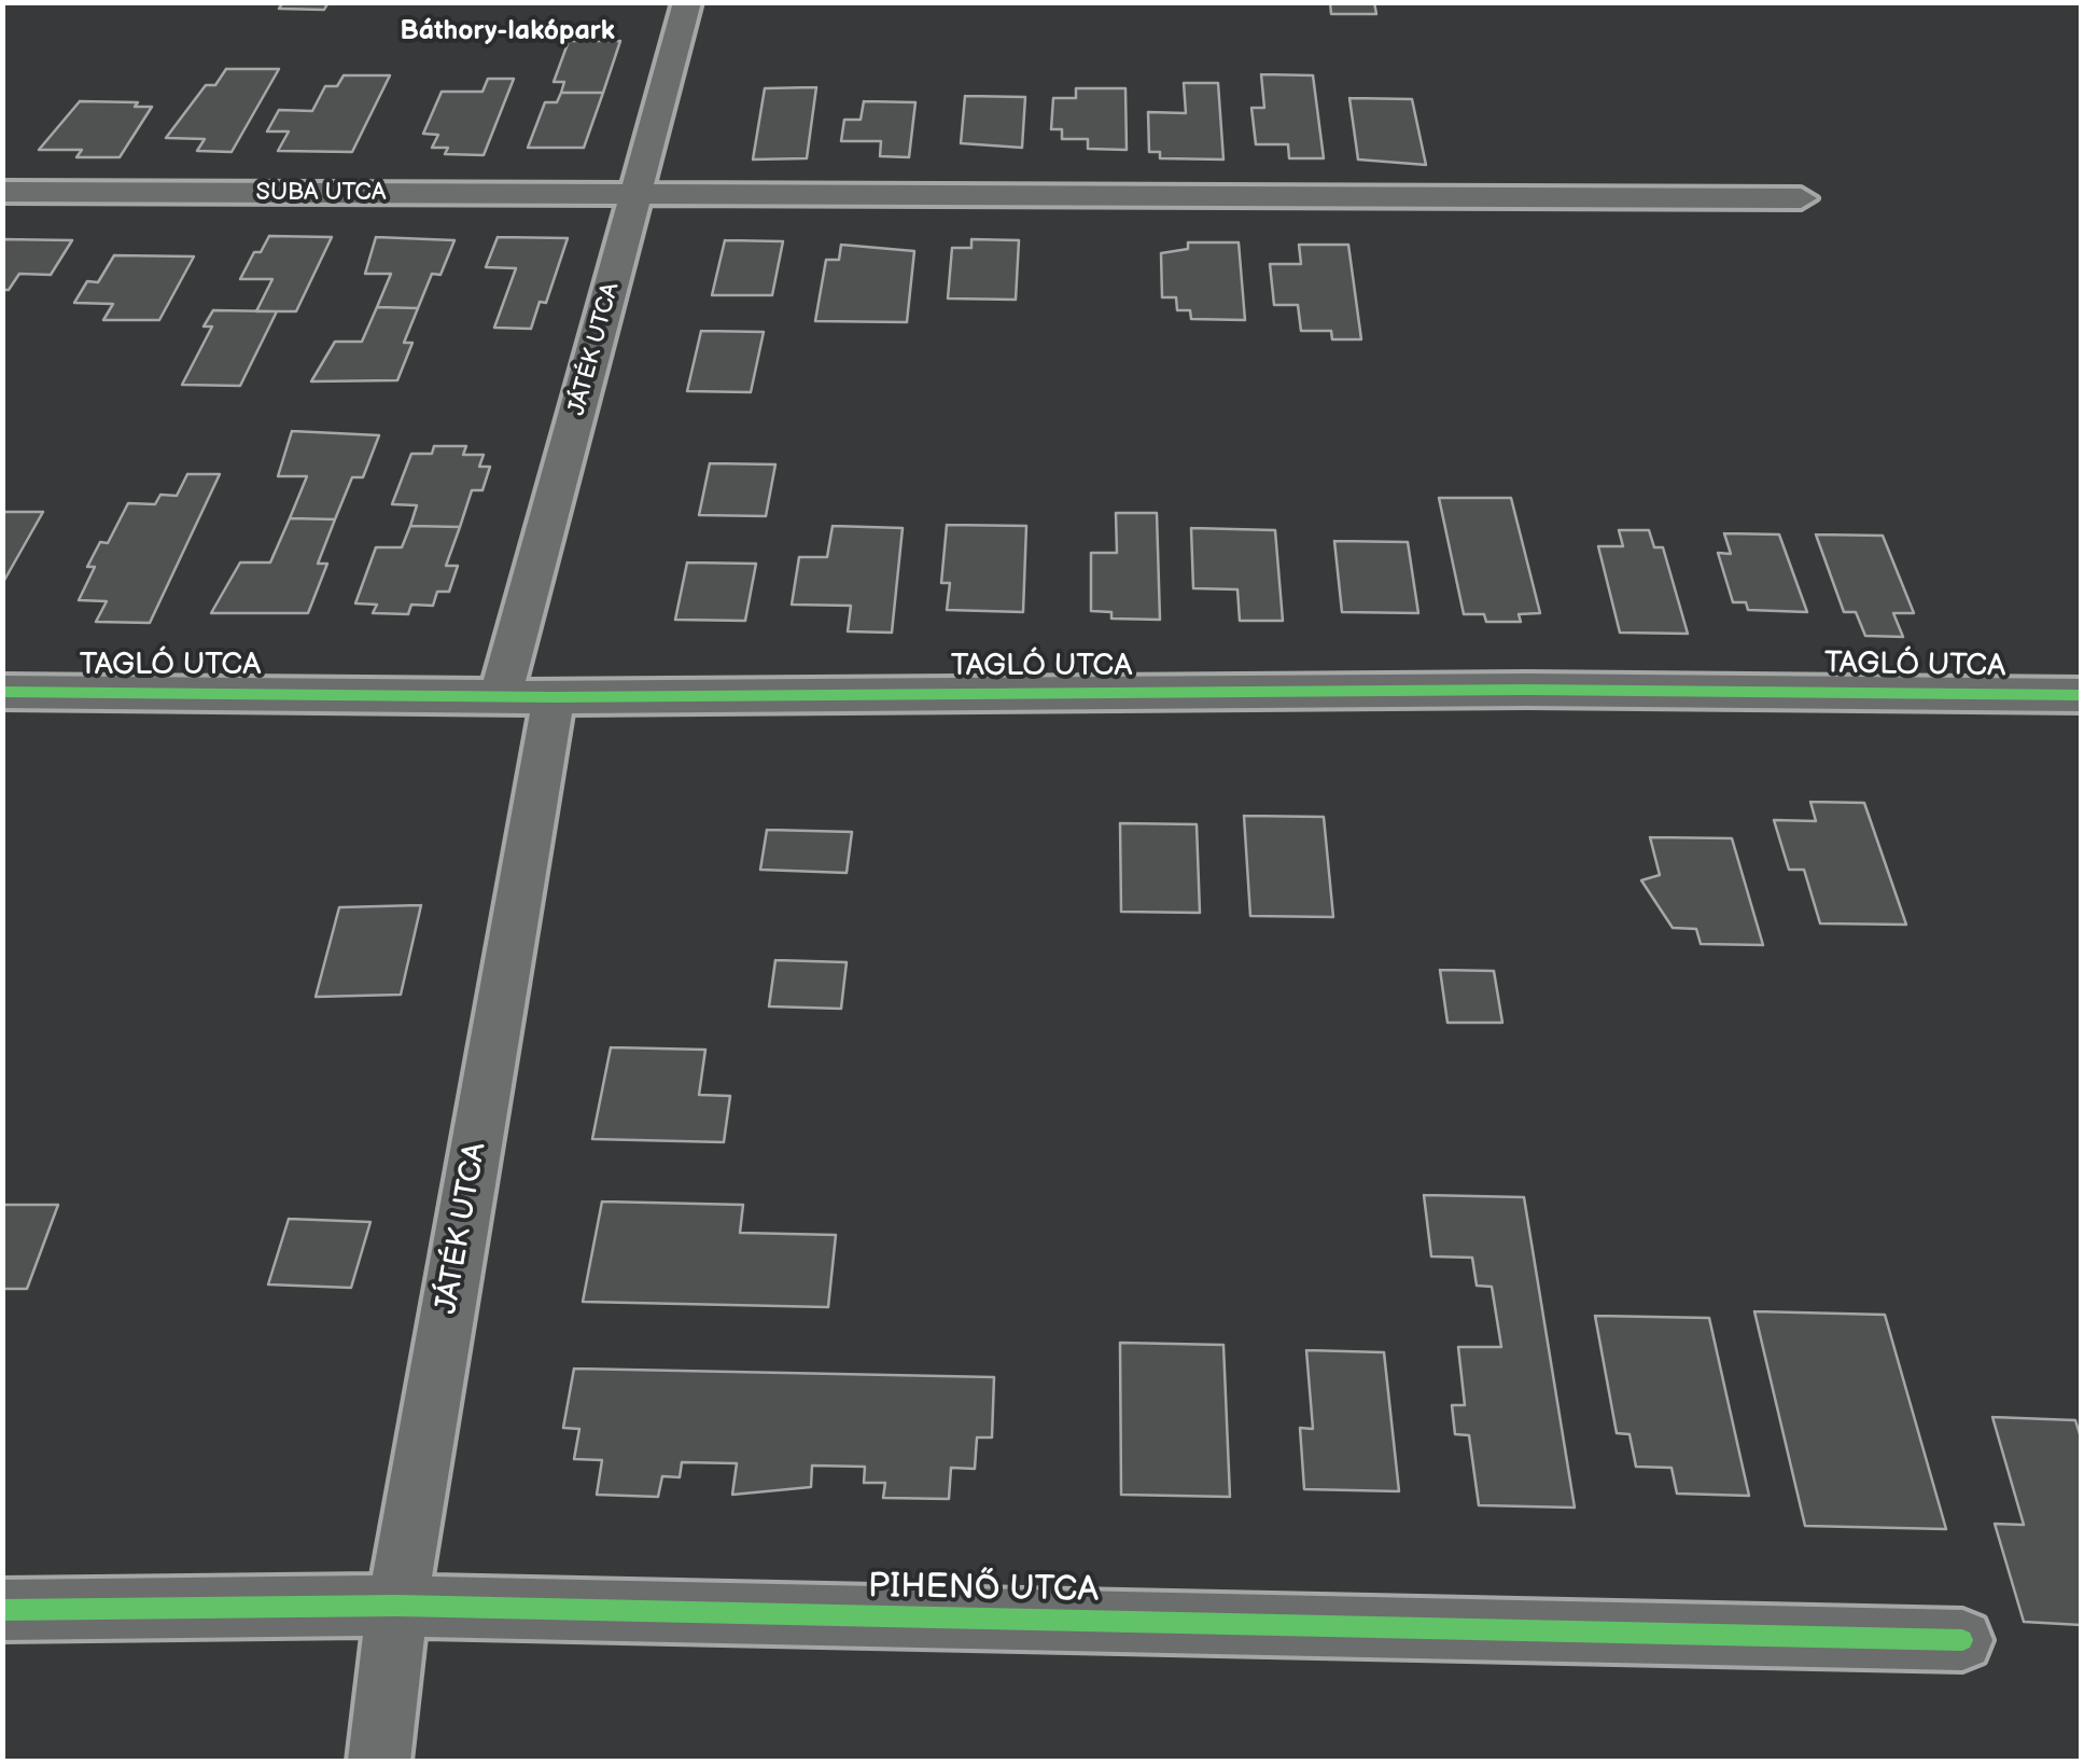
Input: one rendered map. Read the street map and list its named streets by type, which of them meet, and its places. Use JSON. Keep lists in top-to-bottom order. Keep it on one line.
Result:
{"streets":{"street":["SUBA UTCA","JÁTÉK UTCA","TAGLÓ UTCA","PIHENŐ UTCA"]},"crossings":[["SUBA UTCA","JÁTÉK UTCA"],["JÁTÉK UTCA","TAGLÓ UTCA"],["JÁTÉK UTCA","PIHENŐ UTCA"]],"districts":["Báthory-lakópark"]}
